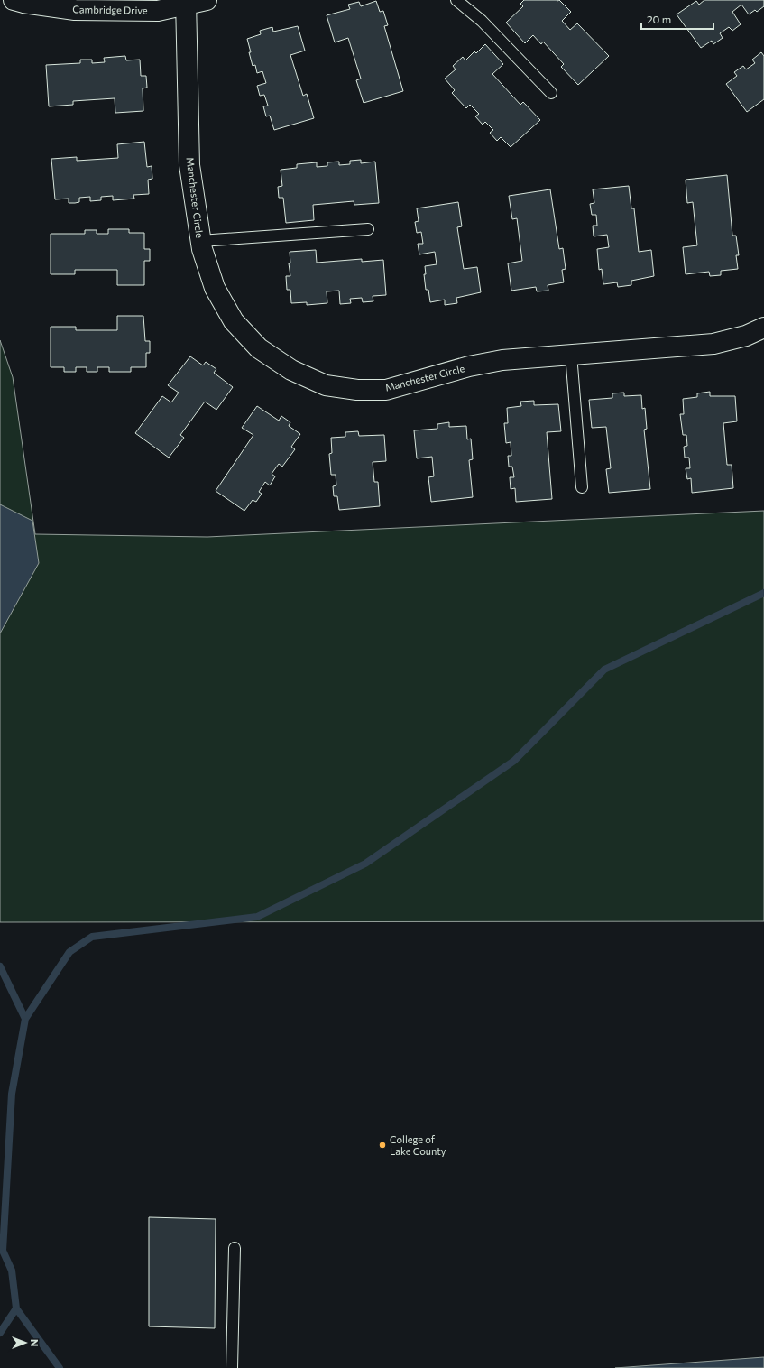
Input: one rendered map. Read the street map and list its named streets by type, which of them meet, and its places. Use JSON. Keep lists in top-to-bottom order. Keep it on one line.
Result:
{"streets":{"street":["Cambridge Drive","Manchester Circle"]},"crossings":[["Cambridge Drive","Manchester Circle"]],"places":["College of Lake County"],"scale_bar":"20 m","north":"right"}
